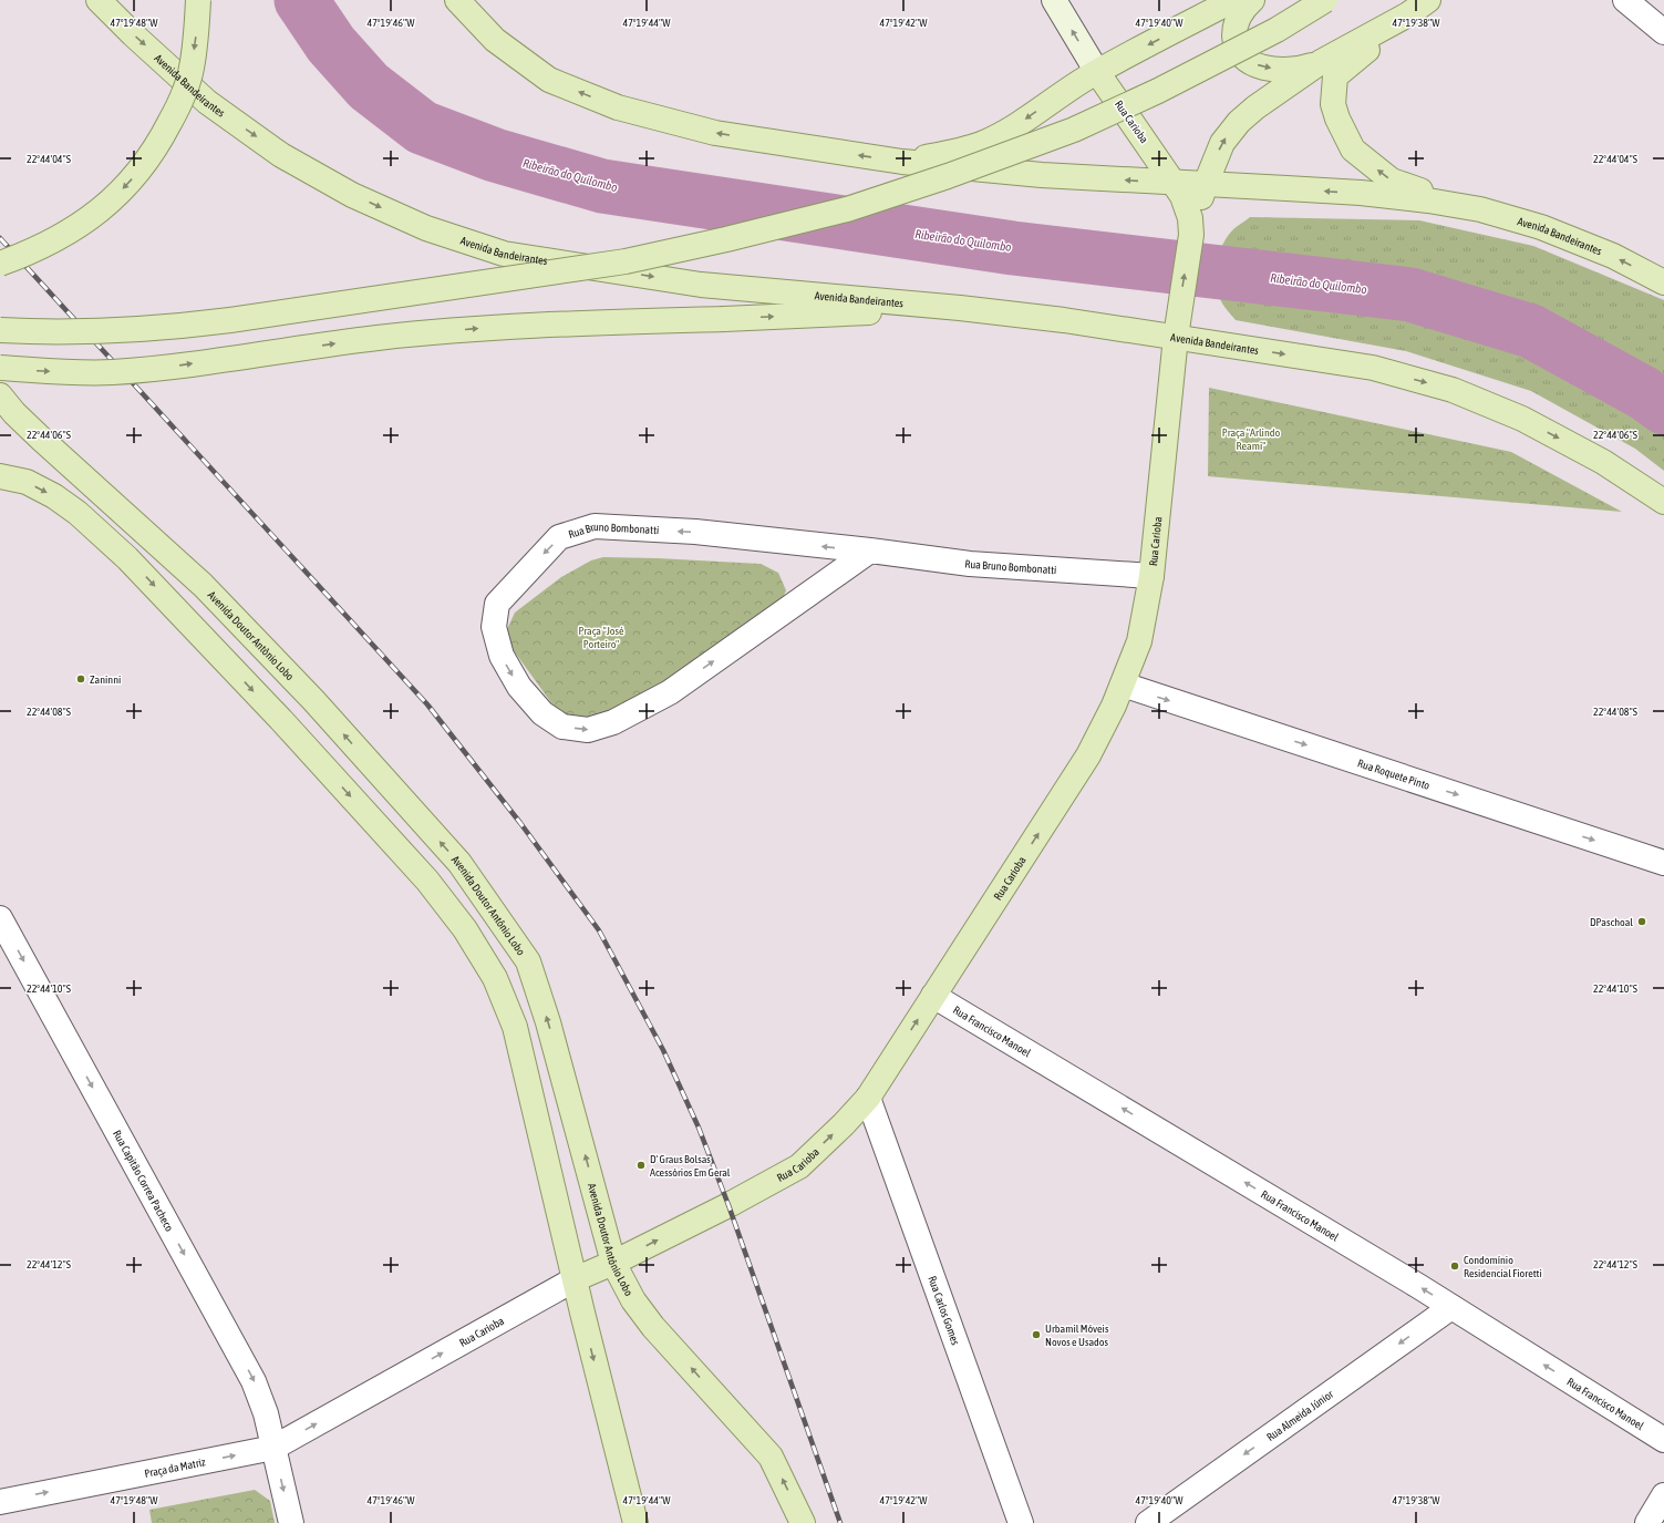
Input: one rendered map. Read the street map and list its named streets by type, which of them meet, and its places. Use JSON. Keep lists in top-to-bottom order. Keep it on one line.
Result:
{"streets":{"main road":["Avenida Bandeirantes","Rua Carioba","Avenida Doutor Antônio Lobo"],"street":["Rua Bruno Bombonatti","Rua Roquete Pinto","Rua Francisco Manoel","Rua Capitão Correa Pacheco","Rua Carlos Gomes","Rua Almeida Júnior","Praça da Matriz"]},"crossings":[["Avenida Bandeirantes","Rua Carioba"],["Rua Carioba","Rua Bruno Bombonatti"],["Rua Carioba","Avenida Doutor Antônio Lobo"],["Rua Carioba","Rua Roquete Pinto"],["Rua Carioba","Rua Francisco Manoel"],["Rua Carioba","Rua Capitão Correa Pacheco"],["Rua Carioba","Rua Carlos Gomes"],["Rua Carioba","Praça da Matriz"],["Rua Francisco Manoel","Rua Almeida Júnior"],["Rua Capitão Correa Pacheco","Praça da Matriz"]],"one_way":["Rua Carioba","Rua Roquete Pinto","Rua Francisco Manoel","Rua Capitão Correa Pacheco","Rua Almeida Júnior","Praça da Matriz"],"water":["Ribeirão do Quilombo"],"parks":["Praça \"Arlindo Reami\"","Praça \"José Porteiro\""],"places":["Zaninni","DPaschoal","D' Graus Bolsas Acessórios Em Geral","Condomínio Residencial Fioretti","Urbamil Móveis Novos e Usados"],"coordinates":["47°19'48\"W","47°19'46\"W","47°19'44\"W","47°19'42\"W","47°19'40\"W","47°19'38\"W","22°44'04\"S","22°44'06\"S","22°44'08\"S","22°44'10\"S","22°44'12\"S"]}
